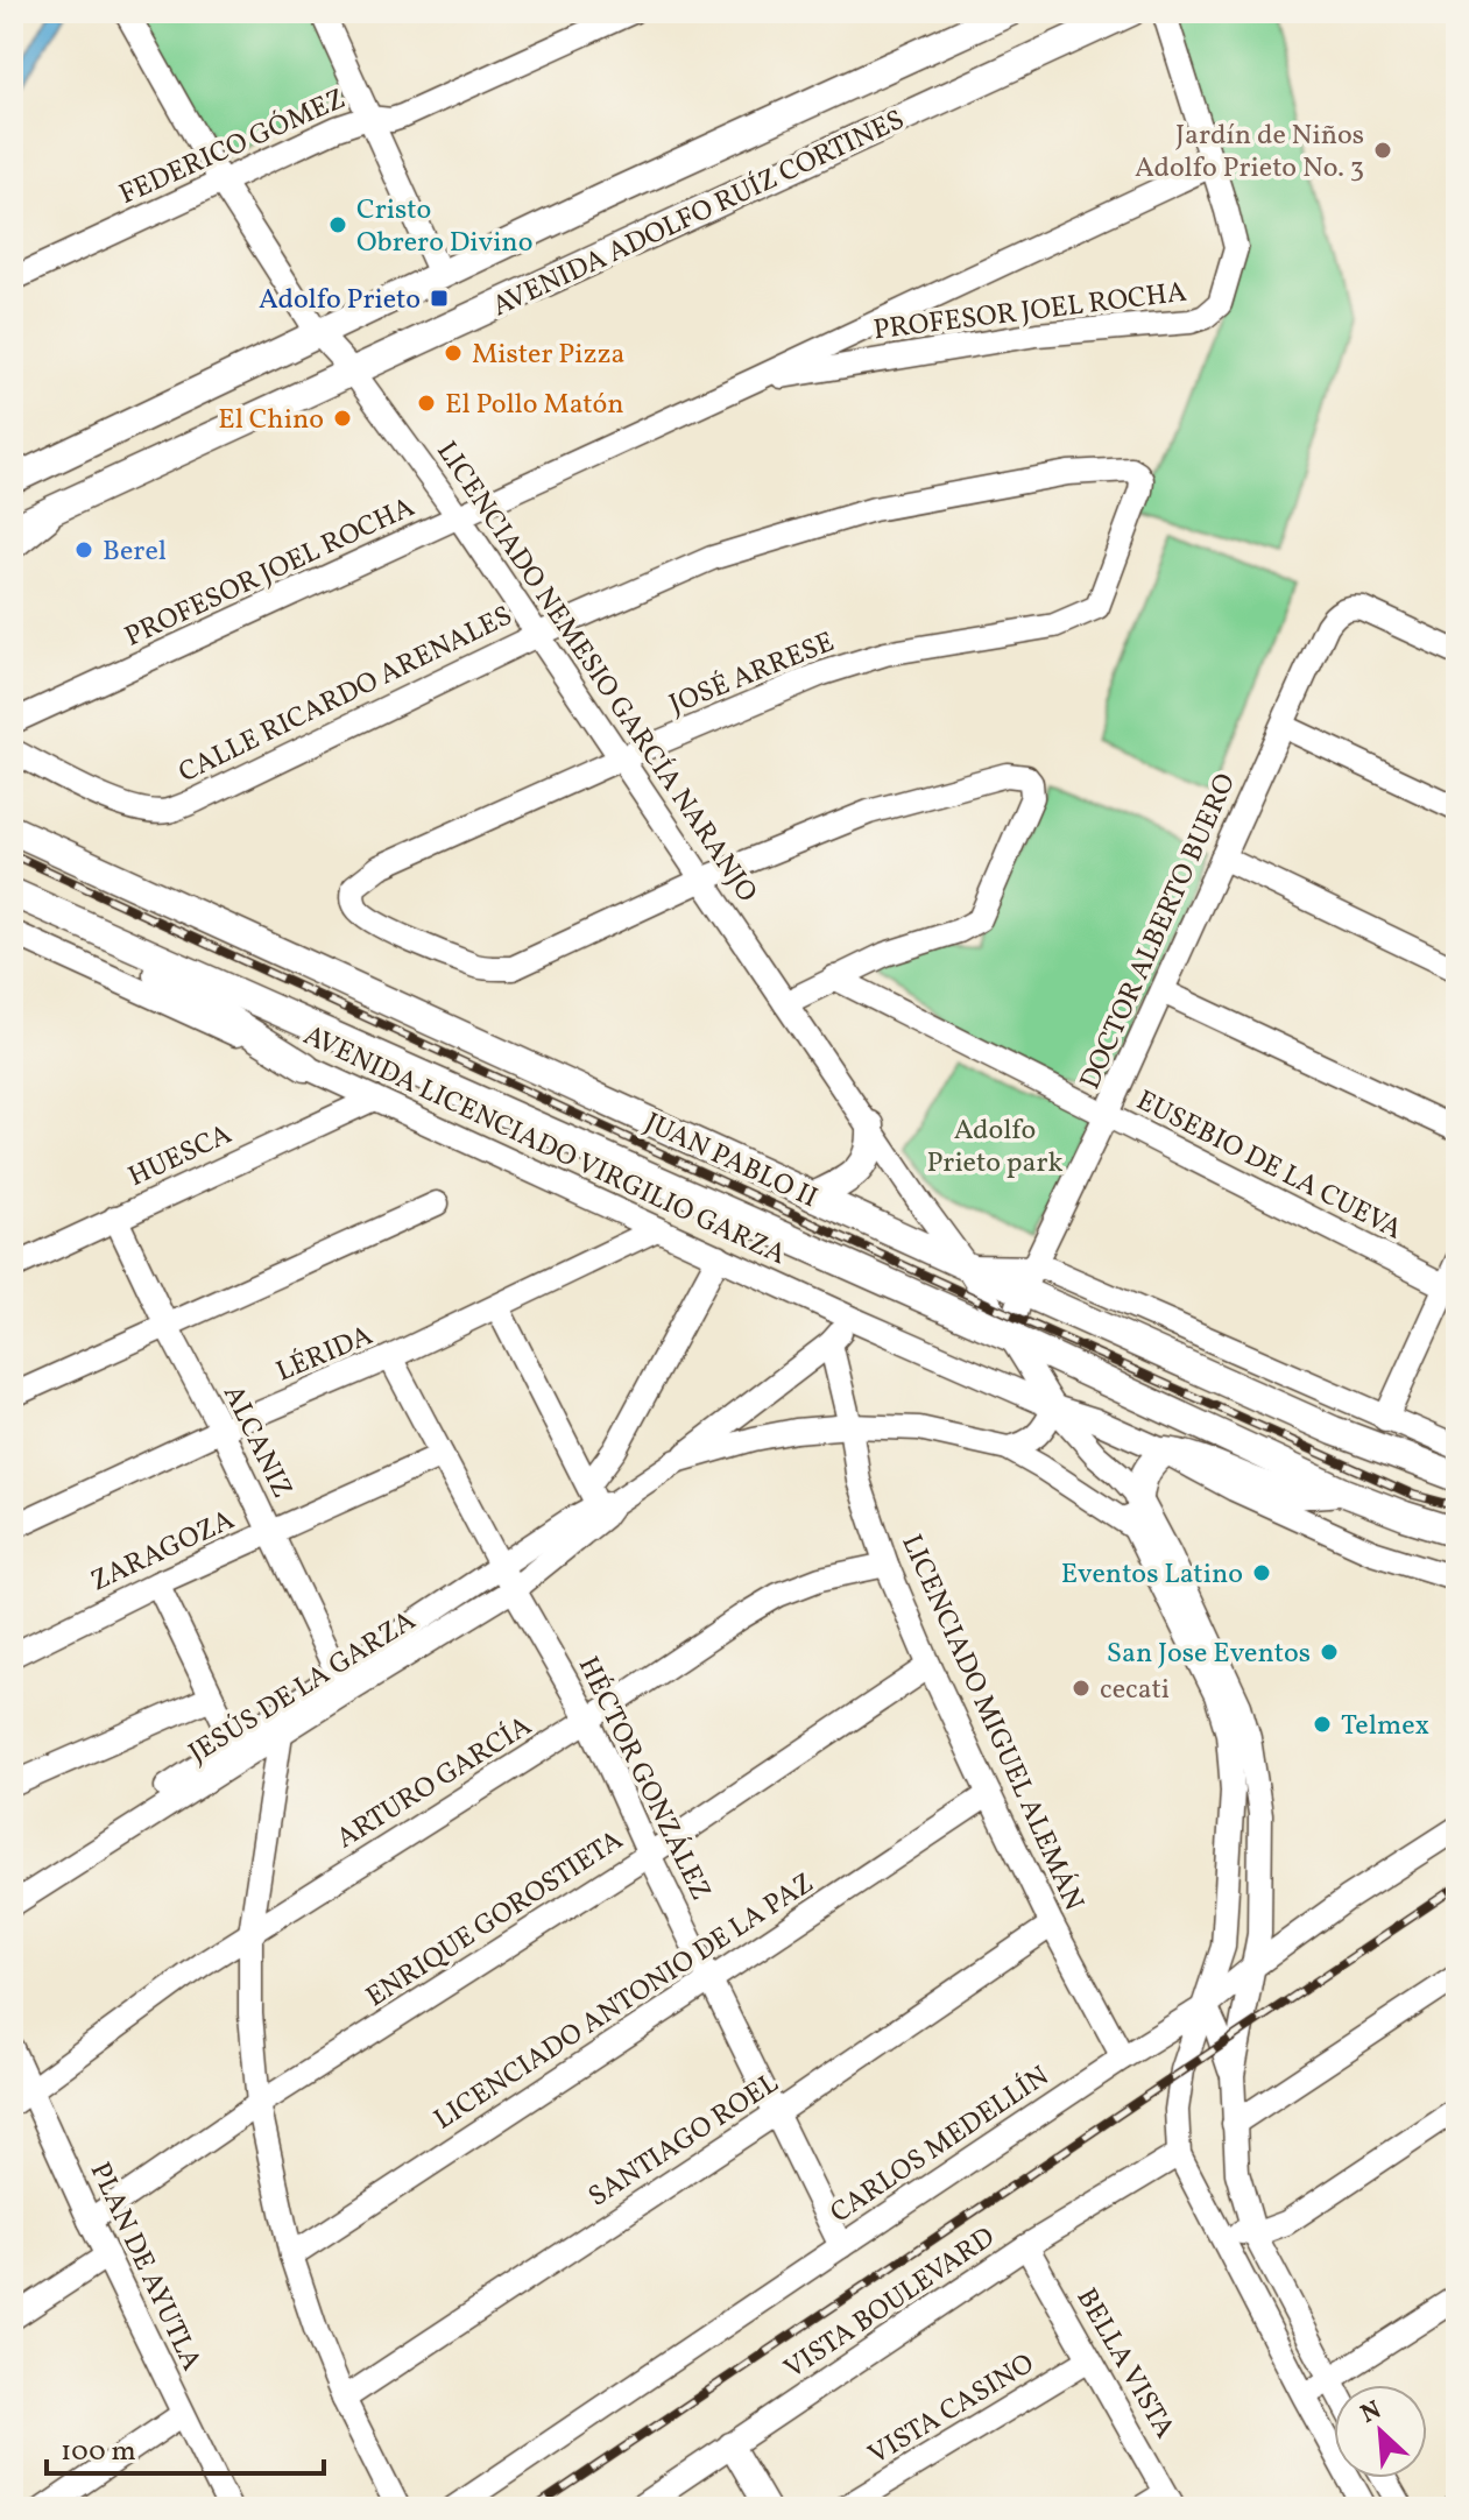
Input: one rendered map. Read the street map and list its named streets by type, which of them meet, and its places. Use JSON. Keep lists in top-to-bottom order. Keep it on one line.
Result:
{"streets":{"main road":["AVENIDA ADOLFO RUÍZ CORTINES","JUAN PABLO II"],"street":["FEDERICO GÓMEZ","PROFESOR JOEL ROCHA","LICENCIADO NEMESIO GARCÍA NARANJO","JOSÉ ARRESE","CALLE RICARDO ARENALES","DOCTOR ALBERTO BUERO","AVENIDA LICENCIADO VIRGILIO GARZA","HUESCA","EUSEBIO DE LA CUEVA","LÉRIDA","ALCANIZ","ZARAGOZA","JESÚS DE LA GARZA","LICENCIADO MIGUEL ALEMÁN","HÉCTOR GONZÁLEZ","ARTURO GARCÍA","ENRIQUE GOROSTIETA","LICENCIADO ANTONIO DE LA PAZ","SANTIAGO ROEL","CARLOS MEDELLÍN","PLAN DE AYUTLA","VISTA BOULEVARD","BELLA VISTA","VISTA CASINO"]},"crossings":[["FEDERICO GÓMEZ","LICENCIADO NEMESIO GARCÍA NARANJO"],["AVENIDA ADOLFO RUÍZ CORTINES","LICENCIADO NEMESIO GARCÍA NARANJO"],["PROFESOR JOEL ROCHA","LICENCIADO NEMESIO GARCÍA NARANJO"],["LICENCIADO NEMESIO GARCÍA NARANJO","JOSÉ ARRESE"],["LICENCIADO NEMESIO GARCÍA NARANJO","CALLE RICARDO ARENALES"],["LICENCIADO NEMESIO GARCÍA NARANJO","DOCTOR ALBERTO BUERO"],["LICENCIADO NEMESIO GARCÍA NARANJO","AVENIDA LICENCIADO VIRGILIO GARZA"],["LICENCIADO NEMESIO GARCÍA NARANJO","JUAN PABLO II"],["JOSÉ ARRESE","CALLE RICARDO ARENALES"],["DOCTOR ALBERTO BUERO","JUAN PABLO II"],["DOCTOR ALBERTO BUERO","EUSEBIO DE LA CUEVA"],["AVENIDA LICENCIADO VIRGILIO GARZA","HUESCA"],["AVENIDA LICENCIADO VIRGILIO GARZA","LÉRIDA"],["HUESCA","ALCANIZ"],["LÉRIDA","ALCANIZ"],["LÉRIDA","HÉCTOR GONZÁLEZ"],["ALCANIZ","ZARAGOZA"],["ALCANIZ","JESÚS DE LA GARZA"],["ZARAGOZA","HÉCTOR GONZÁLEZ"],["JESÚS DE LA GARZA","LICENCIADO MIGUEL ALEMÁN"],["JESÚS DE LA GARZA","HÉCTOR GONZÁLEZ"],["LICENCIADO MIGUEL ALEMÁN","ARTURO GARCÍA"],["LICENCIADO MIGUEL ALEMÁN","ENRIQUE GOROSTIETA"],["LICENCIADO MIGUEL ALEMÁN","LICENCIADO ANTONIO DE LA PAZ"],["LICENCIADO MIGUEL ALEMÁN","SANTIAGO ROEL"],["LICENCIADO MIGUEL ALEMÁN","CARLOS MEDELLÍN"],["HÉCTOR GONZÁLEZ","ARTURO GARCÍA"],["HÉCTOR GONZÁLEZ","ENRIQUE GOROSTIETA"],["HÉCTOR GONZÁLEZ","LICENCIADO ANTONIO DE LA PAZ"],["HÉCTOR GONZÁLEZ","SANTIAGO ROEL"],["HÉCTOR GONZÁLEZ","CARLOS MEDELLÍN"],["ARTURO GARCÍA","PLAN DE AYUTLA"],["ENRIQUE GOROSTIETA","PLAN DE AYUTLA"],["VISTA BOULEVARD","BELLA VISTA"],["BELLA VISTA","VISTA CASINO"]],"parks":["Adolfo Prieto park"],"places":{"other":["Jardín de Niños Adolfo Prieto No. 3","Cristo Obrero Divino","Mister Pizza","El Pollo Matón","El Chino","Berel","Eventos Latino","San Jose Eventos","cecati","Telmex"],"transit":["Adolfo Prieto"]},"scale_bar":"100 m","north":"top left"}
